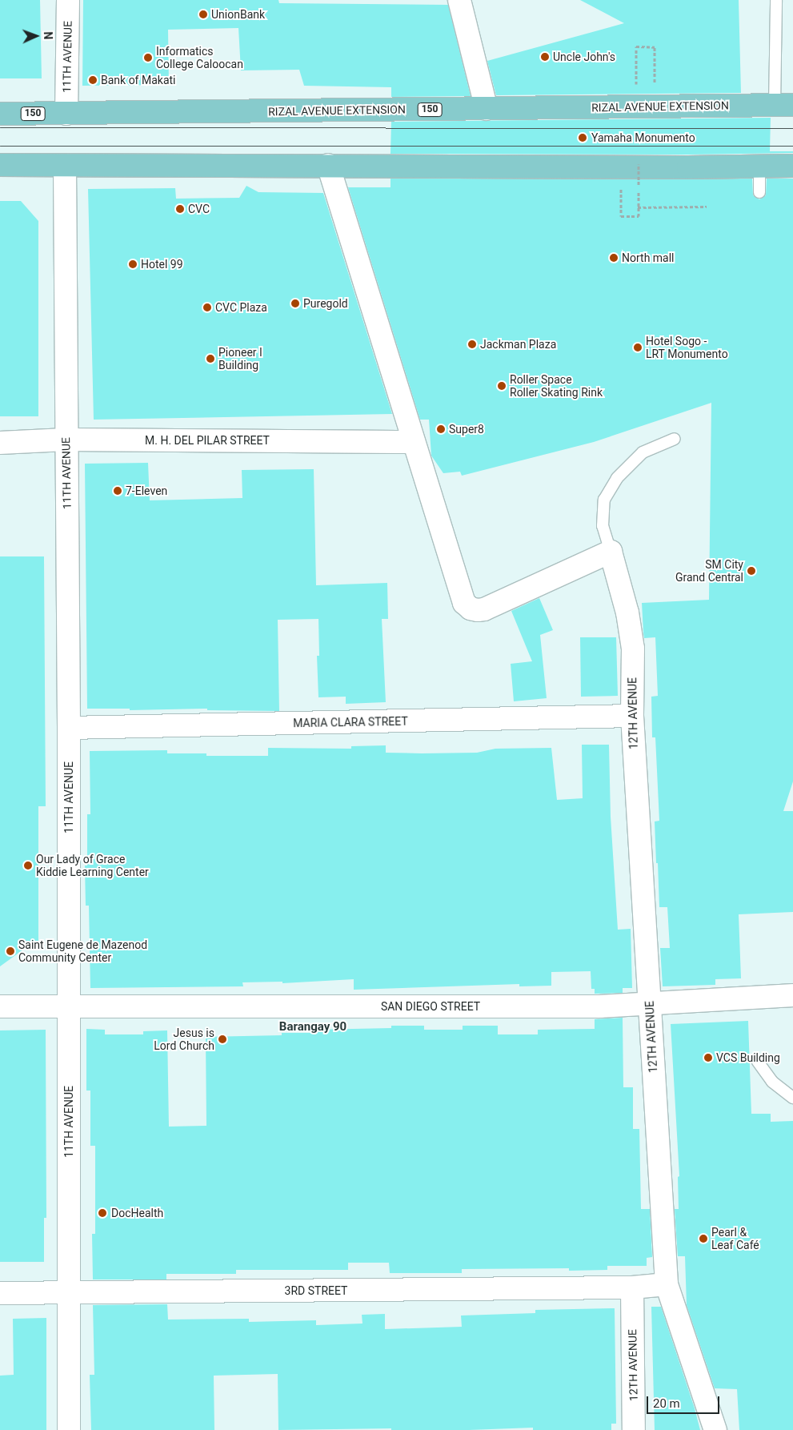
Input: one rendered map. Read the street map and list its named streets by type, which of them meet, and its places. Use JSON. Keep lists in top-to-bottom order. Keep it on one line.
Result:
{"streets":{"main road":["RIZAL AVENUE EXTENSION","150"],"street":["11TH AVENUE","M. H. DEL PILAR STREET","12TH AVENUE","MARIA CLARA STREET","SAN DIEGO STREET","3RD STREET"]},"crossings":[["11TH AVENUE","RIZAL AVENUE EXTENSION"],["11TH AVENUE","M. H. DEL PILAR STREET"],["11TH AVENUE","MARIA CLARA STREET"],["11TH AVENUE","SAN DIEGO STREET"],["11TH AVENUE","3RD STREET"],["12TH AVENUE","MARIA CLARA STREET"],["12TH AVENUE","SAN DIEGO STREET"],["12TH AVENUE","3RD STREET"]],"districts":["Barangay 90"],"places":["UnionBank","Uncle John's","Informatics College Caloocan","Bank of Makati","Yamaha Monumento","CVC","North mall","Hotel 99","Puregold","CVC Plaza","Jackman Plaza","Hotel Sogo - LRT Monumento","Pioneer I Building","Roller Space Roller Skating Rink","Super8","7-Eleven","SM City Grand Central","Our Lady of Grace Kiddie Learning Center","Saint Eugene de Mazenod Community Center","Jesus is Lord Church","VCS Building","DocHealth","Pearl & Leaf Café"],"scale_bar":"20 m","north":"right"}
